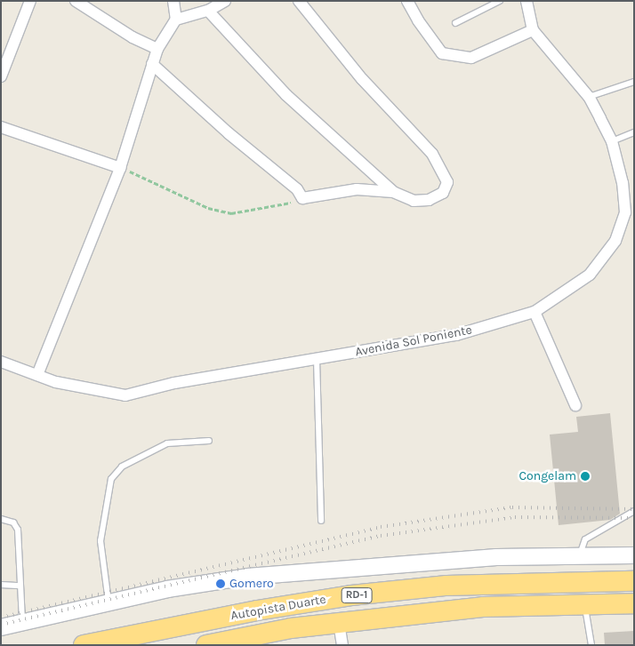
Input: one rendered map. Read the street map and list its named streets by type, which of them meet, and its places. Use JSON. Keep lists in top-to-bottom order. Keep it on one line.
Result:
{"streets":{"highway":["RD-1","Autopista Duarte"],"street":["Avenida Sol Poniente"]},"places":["Congelam","Gomero"]}
